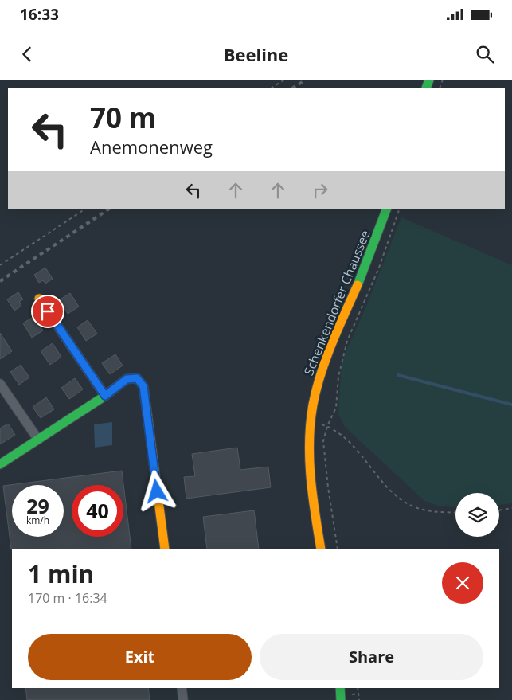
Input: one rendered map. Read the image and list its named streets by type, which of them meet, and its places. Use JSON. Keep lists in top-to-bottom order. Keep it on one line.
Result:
{"streets":{"street":["Schenkendorfer Chaussee"]},"page":{"status":"16:33","header":"Beeline","turn":["70 m","Anemonenweg"],"speed":"29 km/h","limit":"40","heading":["1 min","170 m · 16:34"],"buttons":["Exit","Share"]}}
